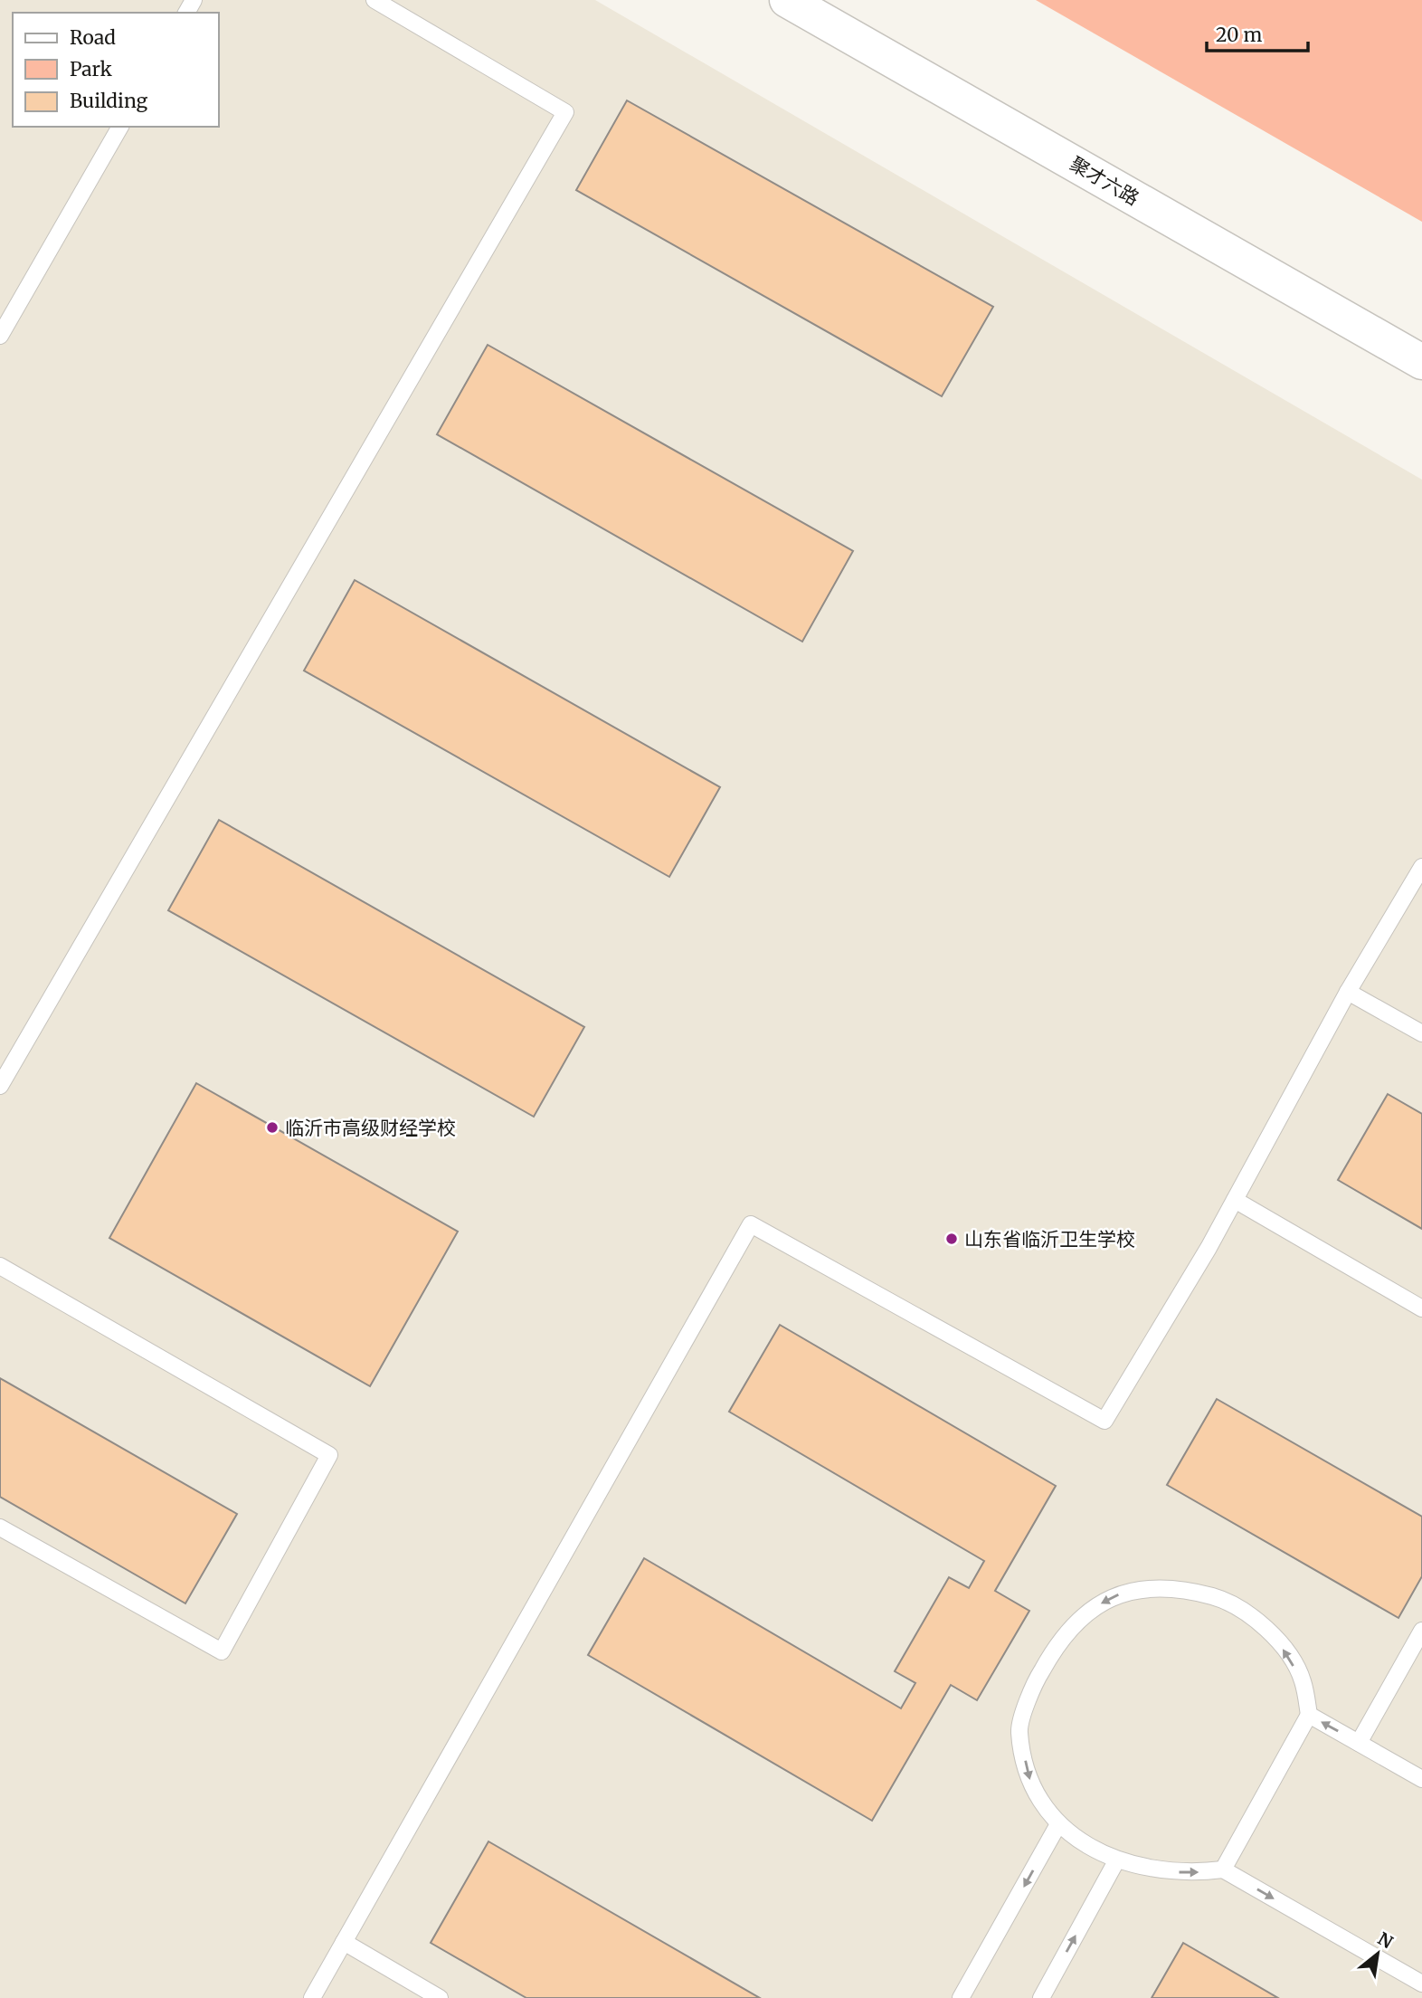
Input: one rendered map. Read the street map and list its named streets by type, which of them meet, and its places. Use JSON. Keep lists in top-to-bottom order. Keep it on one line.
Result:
{"streets":{"main road":["聚才六路"]},"places":["临沂市高级财经学校","山东省临沂卫生学校"],"legend":["Road","Park","Building"],"scale_bar":"20 m","north":"top right"}
